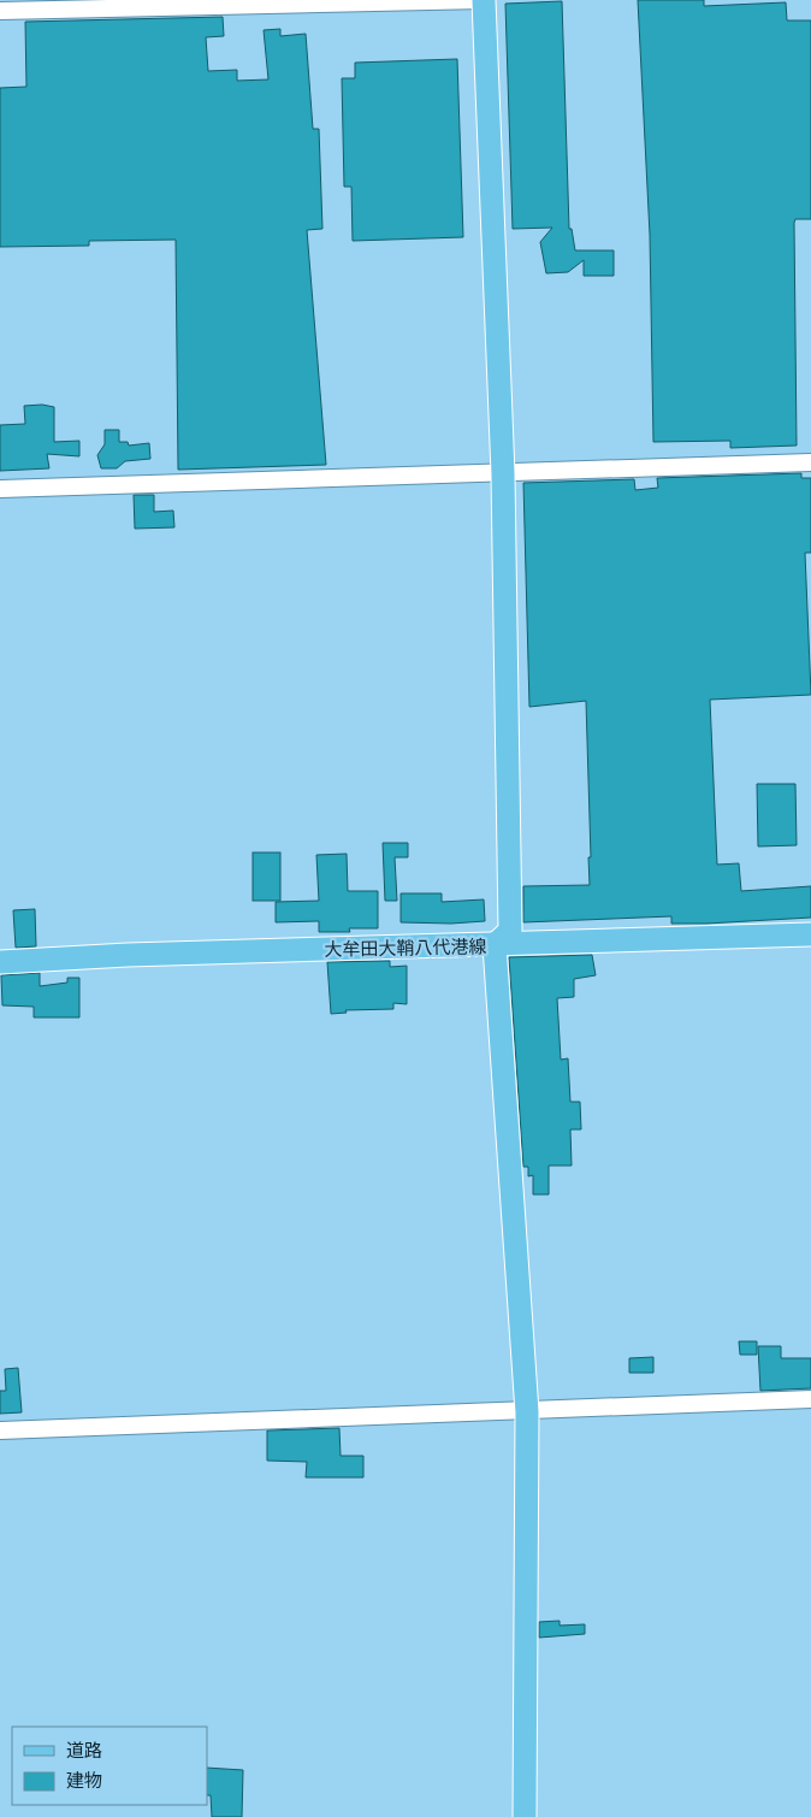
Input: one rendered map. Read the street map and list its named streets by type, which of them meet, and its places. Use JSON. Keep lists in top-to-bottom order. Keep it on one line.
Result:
{"streets":{"main road":["大牟田大鞘八代港線"]},"legend":["道路","建物"]}
